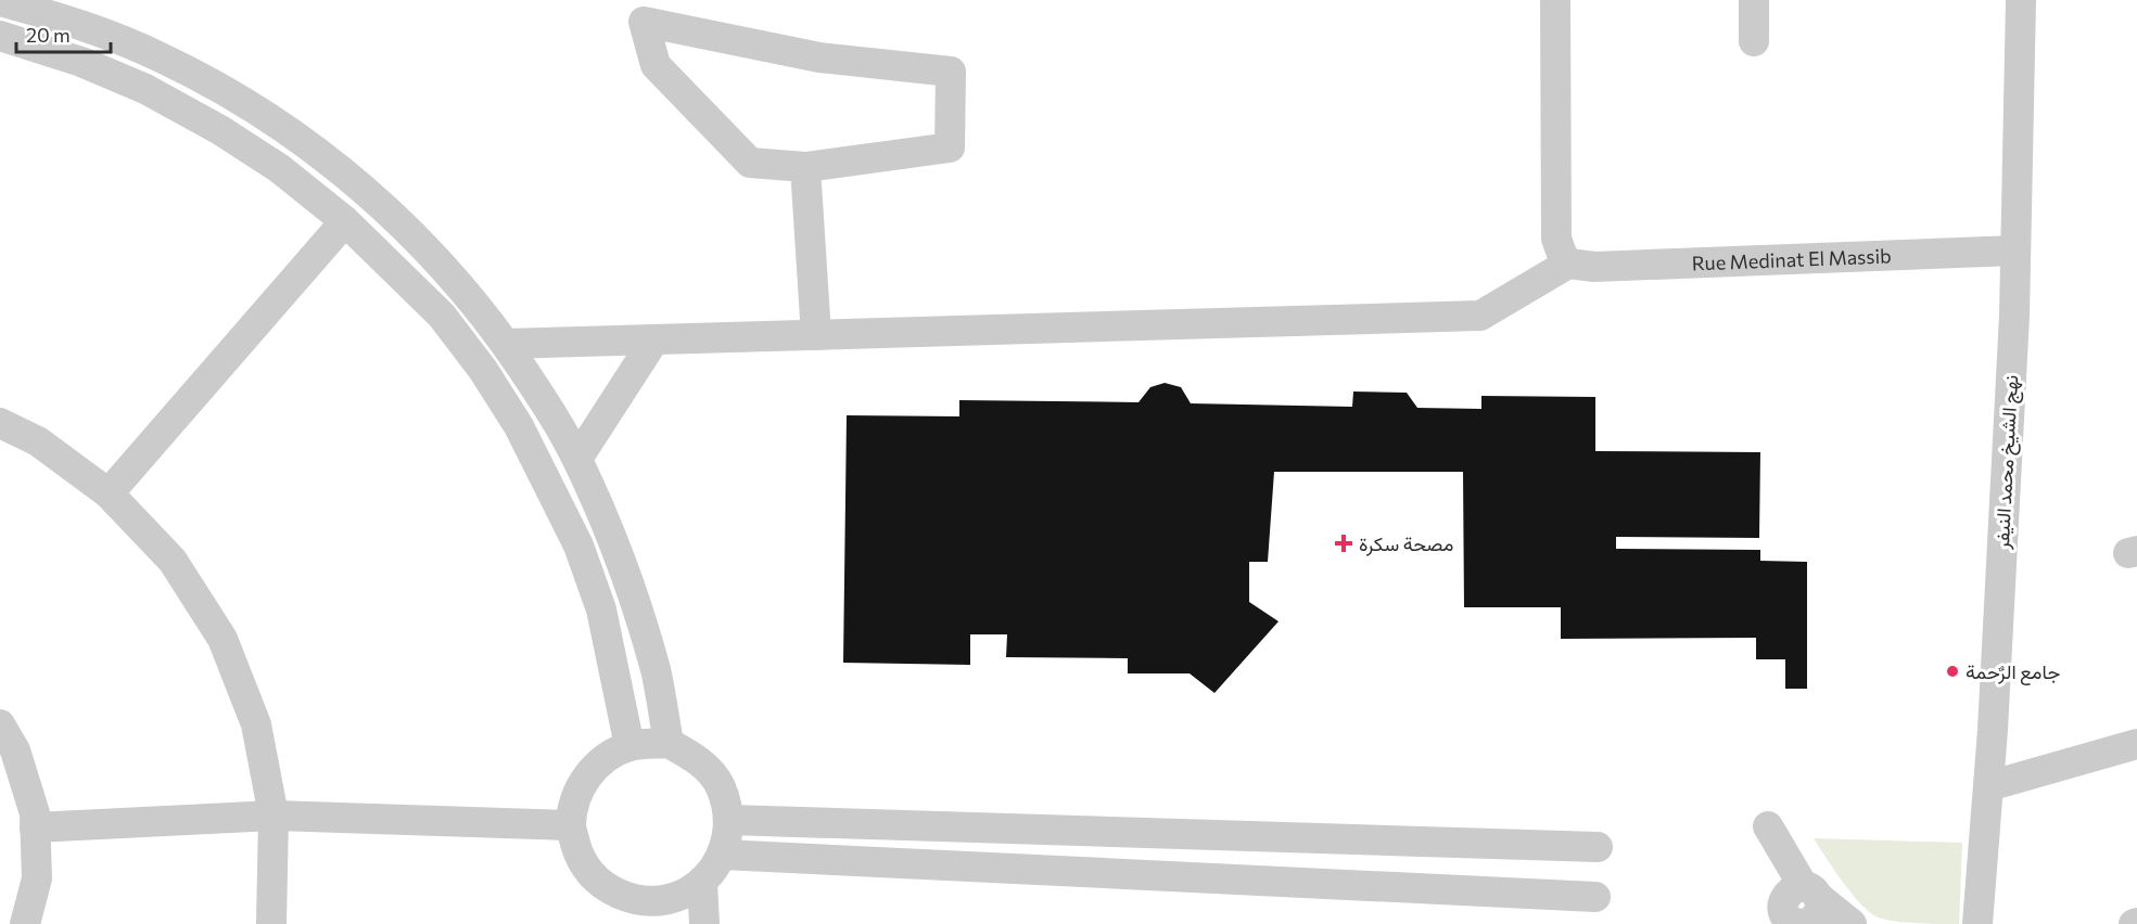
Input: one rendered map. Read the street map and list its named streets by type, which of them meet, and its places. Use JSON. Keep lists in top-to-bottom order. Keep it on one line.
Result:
{"streets":{"street":["Rue Medinat El Massib","نهج الشيخ محمد النيفر"]},"crossings":[["Rue Medinat El Massib","نهج الشيخ محمد النيفر"]],"places":{"health":["مصحة سكرة"],"other":["جامع الرٌحمة"]},"scale_bar":"20 m"}
